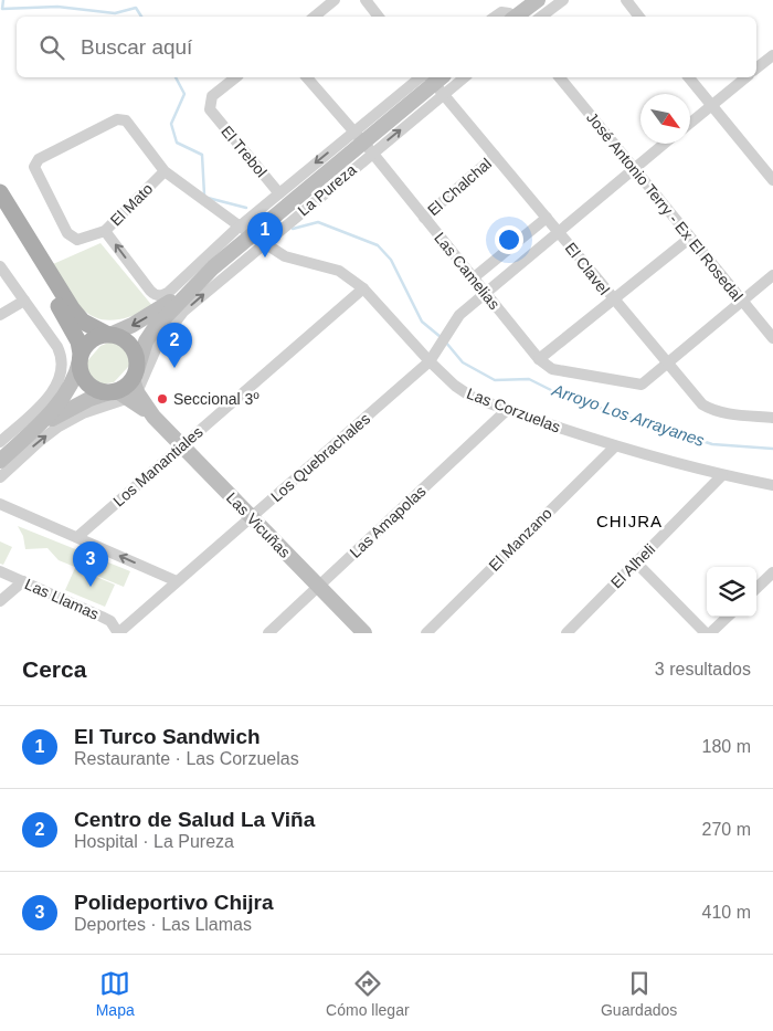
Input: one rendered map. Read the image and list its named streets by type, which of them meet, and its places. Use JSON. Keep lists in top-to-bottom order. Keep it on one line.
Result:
{"streets":{"main road":["Las Vicuñas"],"street":["El Trebol","El Chalchal","La Pureza","El Mato","José Antonio Terry - Ex El Rosedal","El Clavel","Las Camelias","Las Corzuelas","Los Quebrachales","Los Manantiales","Las Amapolas","El Manzano","El Alheli","Las Llamas"]},"crossings":[["El Chalchal","El Clavel"],["El Chalchal","Las Camelias"],["La Pureza","Las Camelias"],["La Pureza","Las Corzuelas"],["La Pureza","Las Vicuñas"],["El Mato","Las Corzuelas"],["José Antonio Terry - Ex El Rosedal","Las Camelias"],["José Antonio Terry - Ex El Rosedal","Los Quebrachales"],["El Clavel","Las Camelias"],["El Clavel","Los Quebrachales"],["Las Camelias","Los Quebrachales"],["Las Corzuelas","Los Quebrachales"],["Las Corzuelas","Los Manantiales"],["Las Corzuelas","Las Amapolas"],["Las Corzuelas","El Manzano"],["Las Corzuelas","El Alheli"],["Los Quebrachales","Las Vicuñas"],["Los Quebrachales","Las Llamas"],["Los Manantiales","Las Vicuñas"],["Las Amapolas","Las Vicuñas"]],"one_way":["La Pureza"],"districts":["CHIJRA"],"water":["Arroyo Los Arrayanes"],"places":["Seccional 3º"],"north":"bottom right","page":{"search":"Buscar aquí","pins":["1","2","3"],"heading":["Cerca","3 resultados"],"list":[{"mark":"1","name":"El Turco Sandwich","note":"Restaurante · Las Corzuelas","value":"180 m"},{"mark":"2","name":"Centro de Salud La Viña","note":"Hospital · La Pureza","value":"270 m"},{"mark":"3","name":"Polideportivo Chijra","note":"Deportes · Las Llamas","value":"410 m"}],"nav":["Mapa","Cómo llegar","Guardados"]}}
